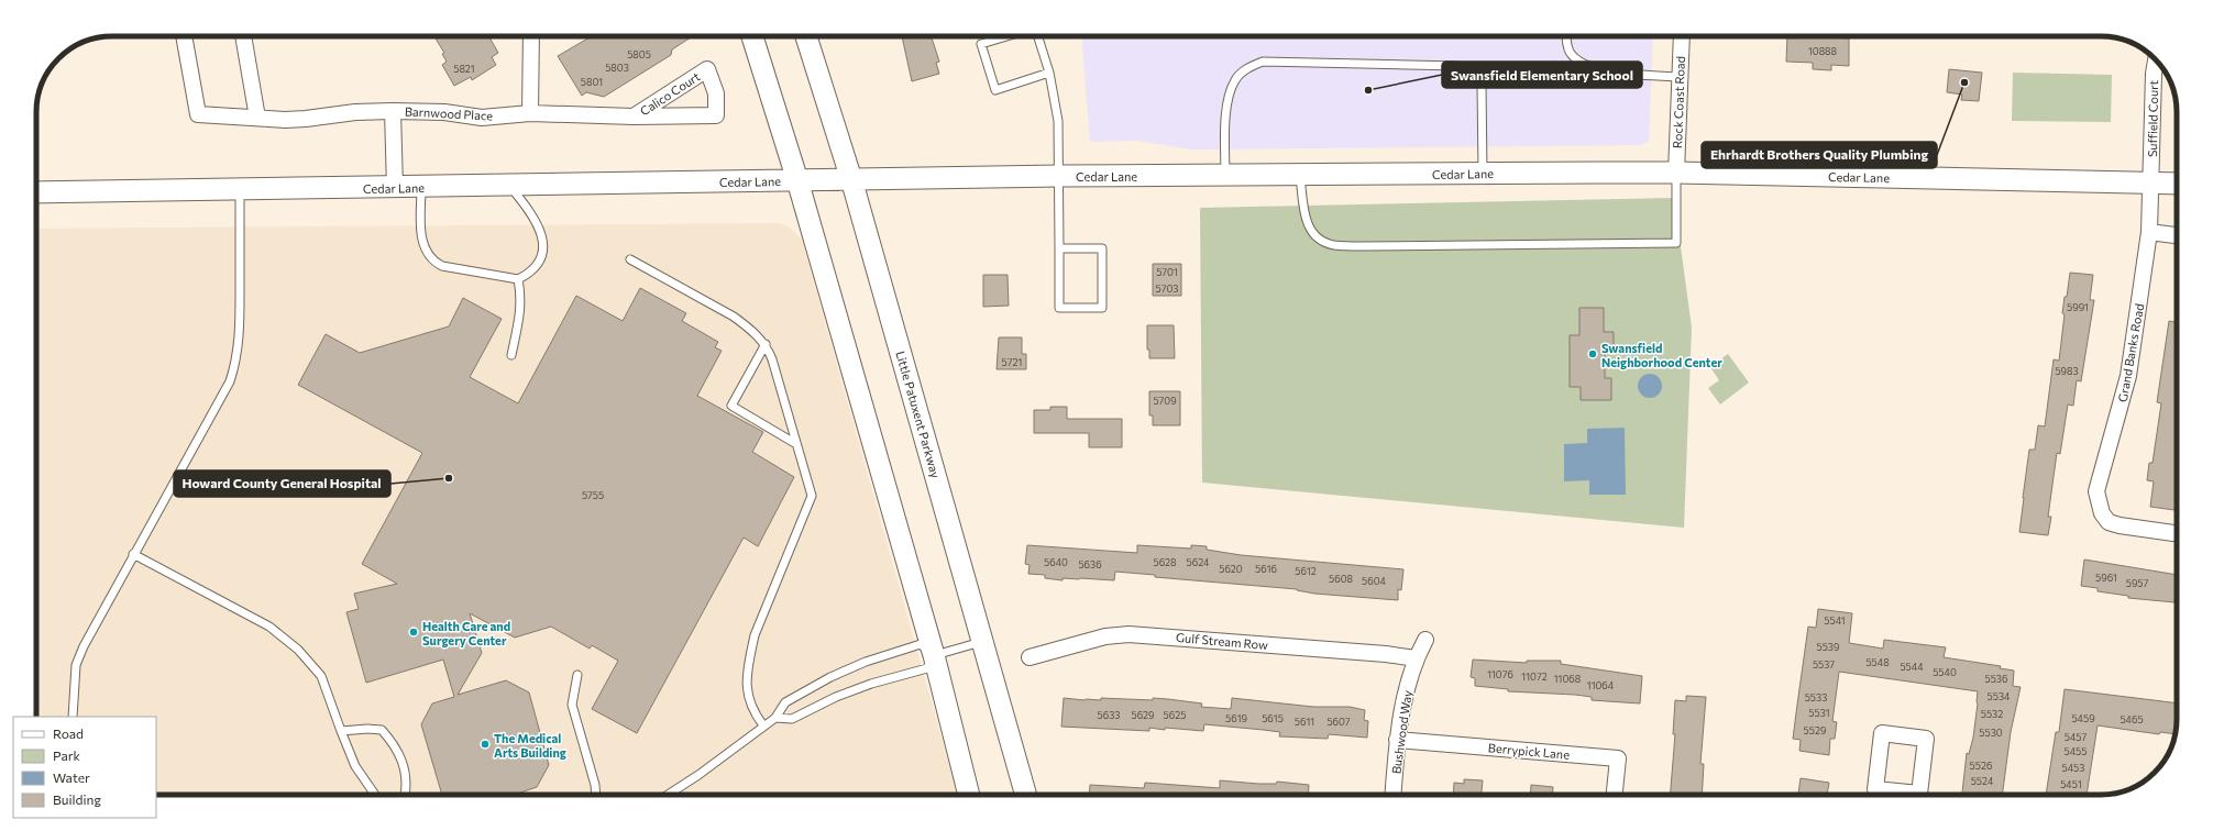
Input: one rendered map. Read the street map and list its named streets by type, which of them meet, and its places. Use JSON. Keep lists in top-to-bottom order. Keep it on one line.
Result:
{"streets":{"main road":["Cedar Lane","Little Patuxent Parkway"],"street":["Calico Court","Rock Coast Road","Barnwood Place","Suffield Court","Grand Banks Road","Gulf Stream Row","Bushwood Way","Berrypick Lane"]},"crossings":[["Calico Court","Barnwood Place"],["Rock Coast Road","Cedar Lane"],["Barnwood Place","Cedar Lane"],["Suffield Court","Cedar Lane"],["Suffield Court","Grand Banks Road"],["Cedar Lane","Grand Banks Road"],["Cedar Lane","Little Patuxent Parkway"],["Gulf Stream Row","Bushwood Way"],["Bushwood Way","Berrypick Lane"]],"places":["Ehrhardt Brothers Quality Plumbing","Swansfield Elementary School","Swansfield Neighborhood Center","Howard County General Hospital","Health Care and Surgery Center","The Medical Arts Building"],"house_numbers":["10888","5805","5803","5821","5801","5701","5703","5991","5721","5983","5709","5755","5640","5628","5624","5636","5620","5616","5612","5961","5608","5604","5957","5541","5539","5548","5537","5544","5540","11076","11072","11068","5536","11064","5534","5533","5531","5532","5633","5629","5625","5619","5615","5459","5465","5611","5607","5529","5530","5457","5455","5526","5453","5524","5451"],"legend":["Road","Park","Water","Building"]}
